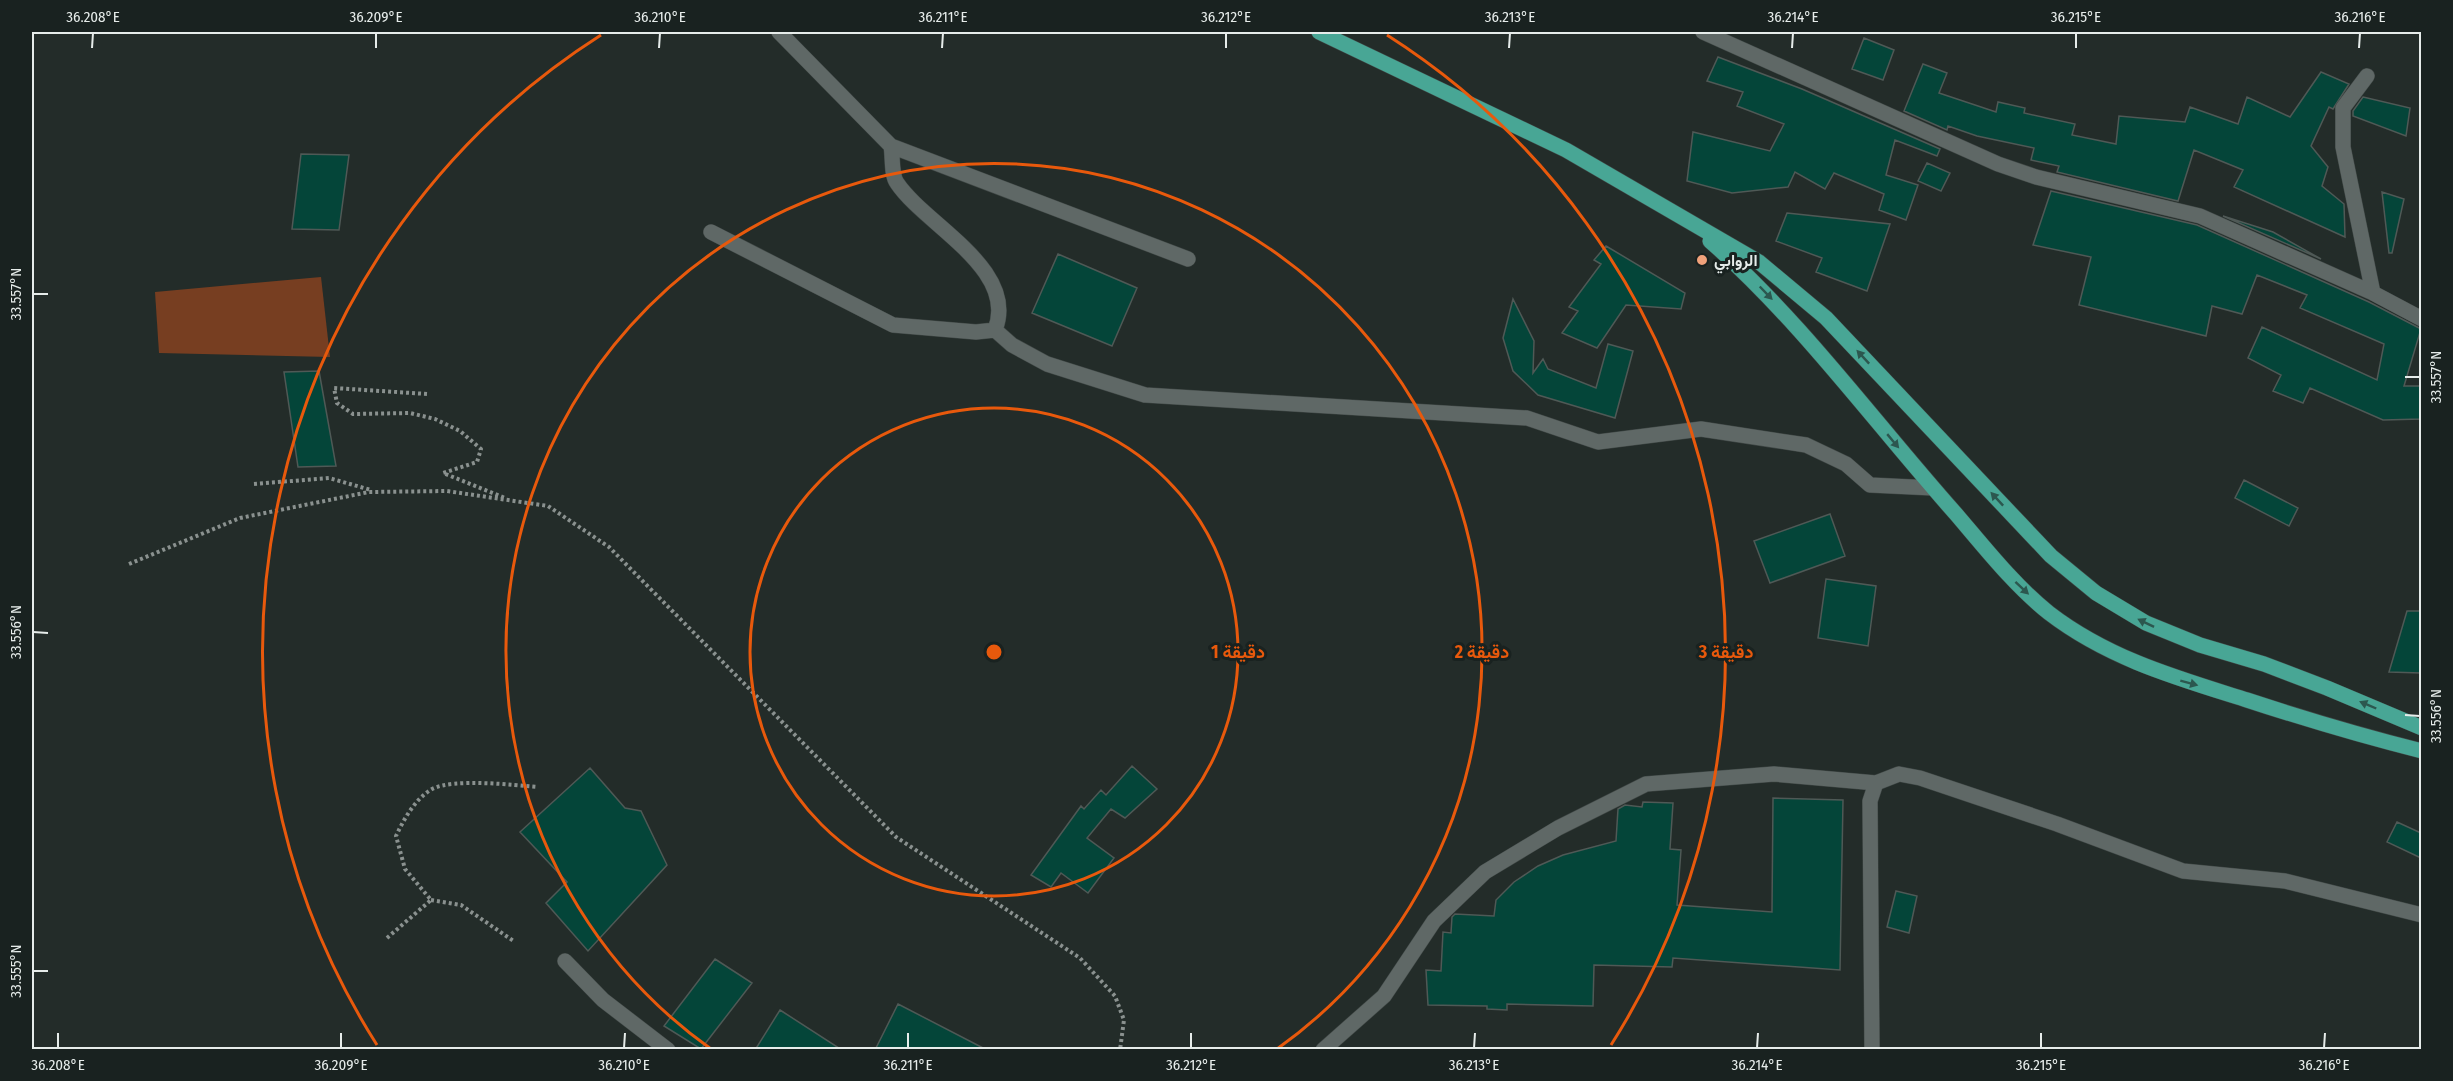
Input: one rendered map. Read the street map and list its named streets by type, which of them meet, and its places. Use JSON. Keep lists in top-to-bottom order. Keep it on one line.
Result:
{"places":["الروابي"],"coordinates":["36.208°E","36.209°E","36.210°E","36.211°E","36.212°E","36.213°E","36.214°E","36.215°E","36.216°E","33.557°N","33.556°N","33.555°N"],"rings":["1 دقيقة","2 دقيقة","3 دقيقة"]}
